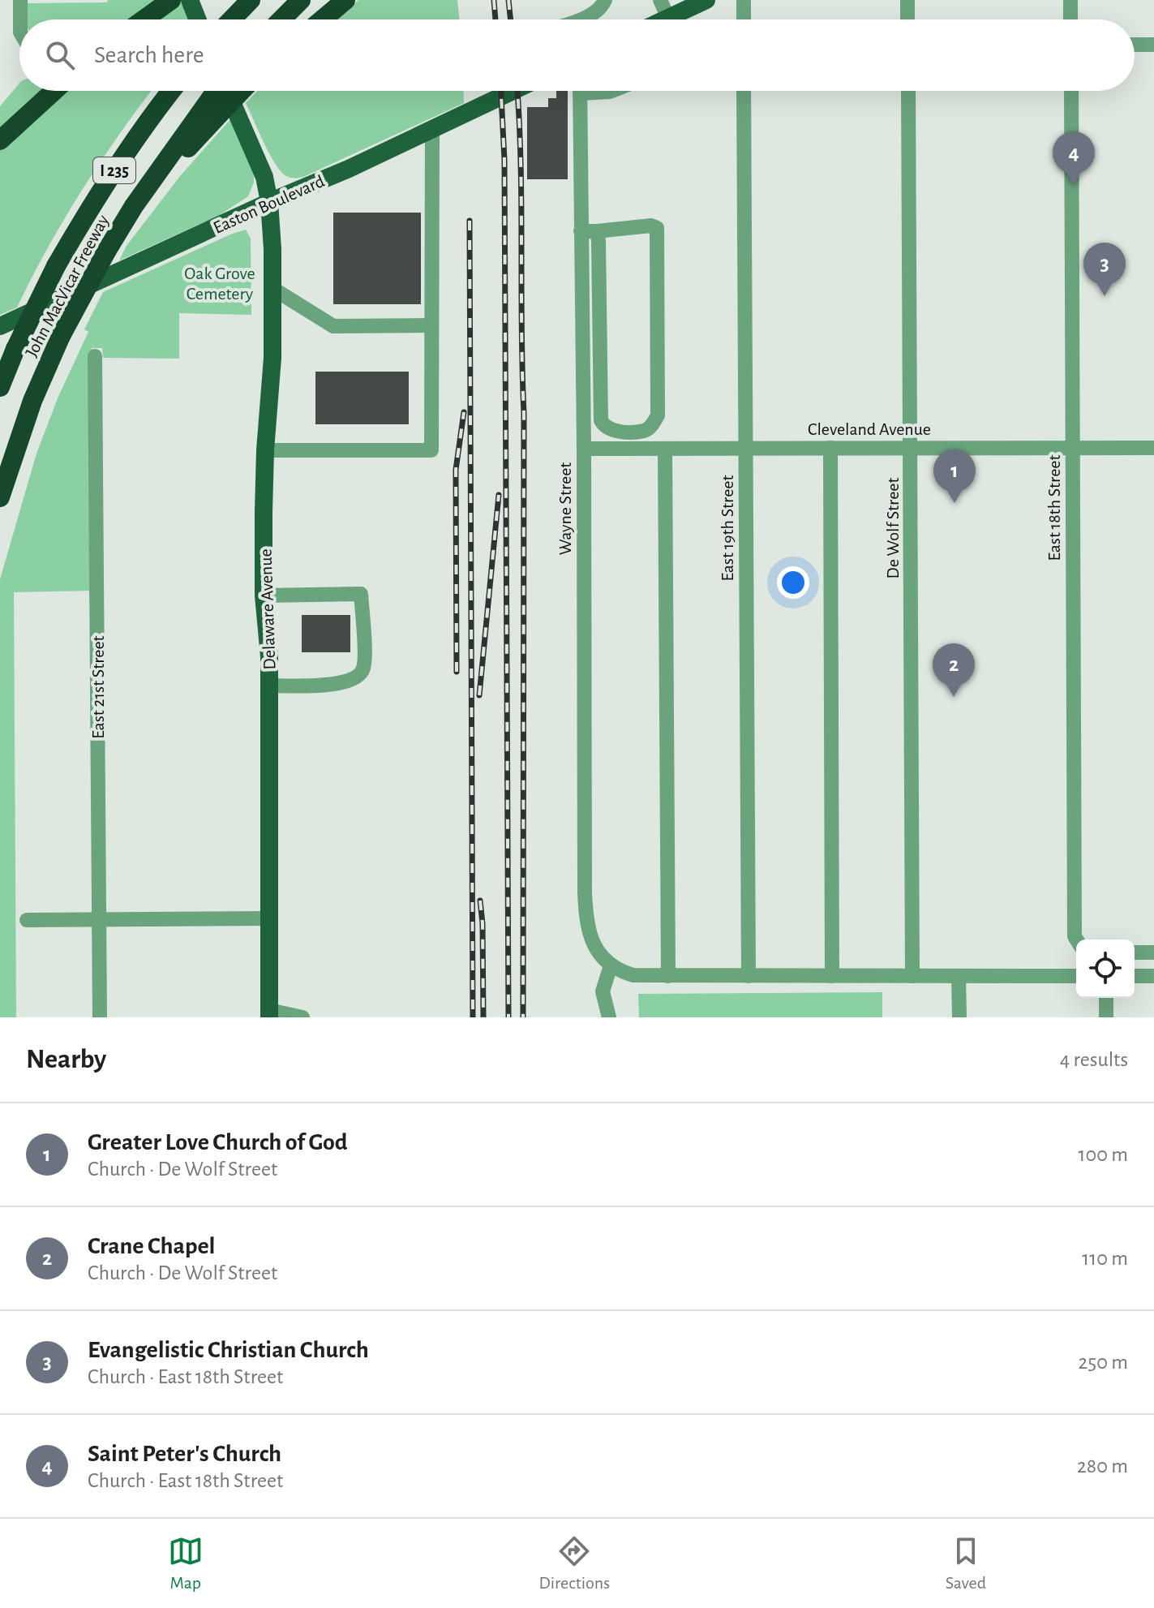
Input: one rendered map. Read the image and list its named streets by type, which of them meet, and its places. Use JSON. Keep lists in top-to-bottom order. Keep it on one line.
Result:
{"streets":{"highway":["I 235","John MacVicar Freeway"],"main road":["Easton Boulevard","Delaware Avenue"],"street":["Cleveland Avenue","East 18th Street","Wayne Street","East 19th Street","De Wolf Street","East 21st Street"]},"crossings":[["Easton Boulevard","Delaware Avenue"],["Cleveland Avenue","East 18th Street"],["Cleveland Avenue","Wayne Street"],["Cleveland Avenue","East 19th Street"],["Cleveland Avenue","De Wolf Street"]],"parks":["Oak Grove Cemetery"],"page":{"search":"Search here","pins":["4","3","1","2"],"heading":["Nearby","4 results"],"list":[{"mark":"1","name":"Greater Love Church of God","note":"Church · De Wolf Street","value":"100 m"},{"mark":"2","name":"Crane Chapel","note":"Church · De Wolf Street","value":"110 m"},{"mark":"3","name":"Evangelistic Christian Church","note":"Church · East 18th Street","value":"250 m"},{"mark":"4","name":"Saint Peter's Church","note":"Church · East 18th Street","value":"280 m"}],"nav":["Map","Directions","Saved"]}}
